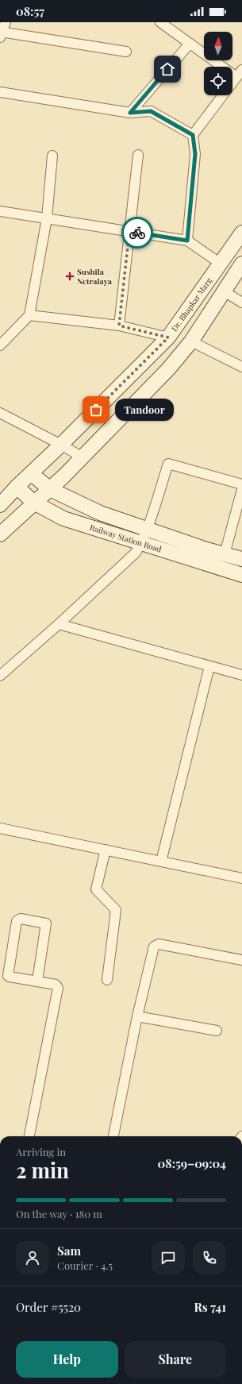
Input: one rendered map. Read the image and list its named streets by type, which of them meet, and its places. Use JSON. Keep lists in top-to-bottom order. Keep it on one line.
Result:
{"streets":{"main road":["Dr. Bhapkar Marg","Railway Station Road"]},"crossings":[["Dr. Bhapkar Marg","Railway Station Road"]],"places":{"health":["Sushila Netralaya"],"other":["Tandoor"]},"north":"top","page":{"status":"08:57","bubble":"Tandoor","heading":["2 min","Arriving in","08:59–09:04"],"panel":["Sam","Courier · 4.5","Order #5520","Rs 741"],"bar":"On the way · 180 m","buttons":["Help","Share"]}}
